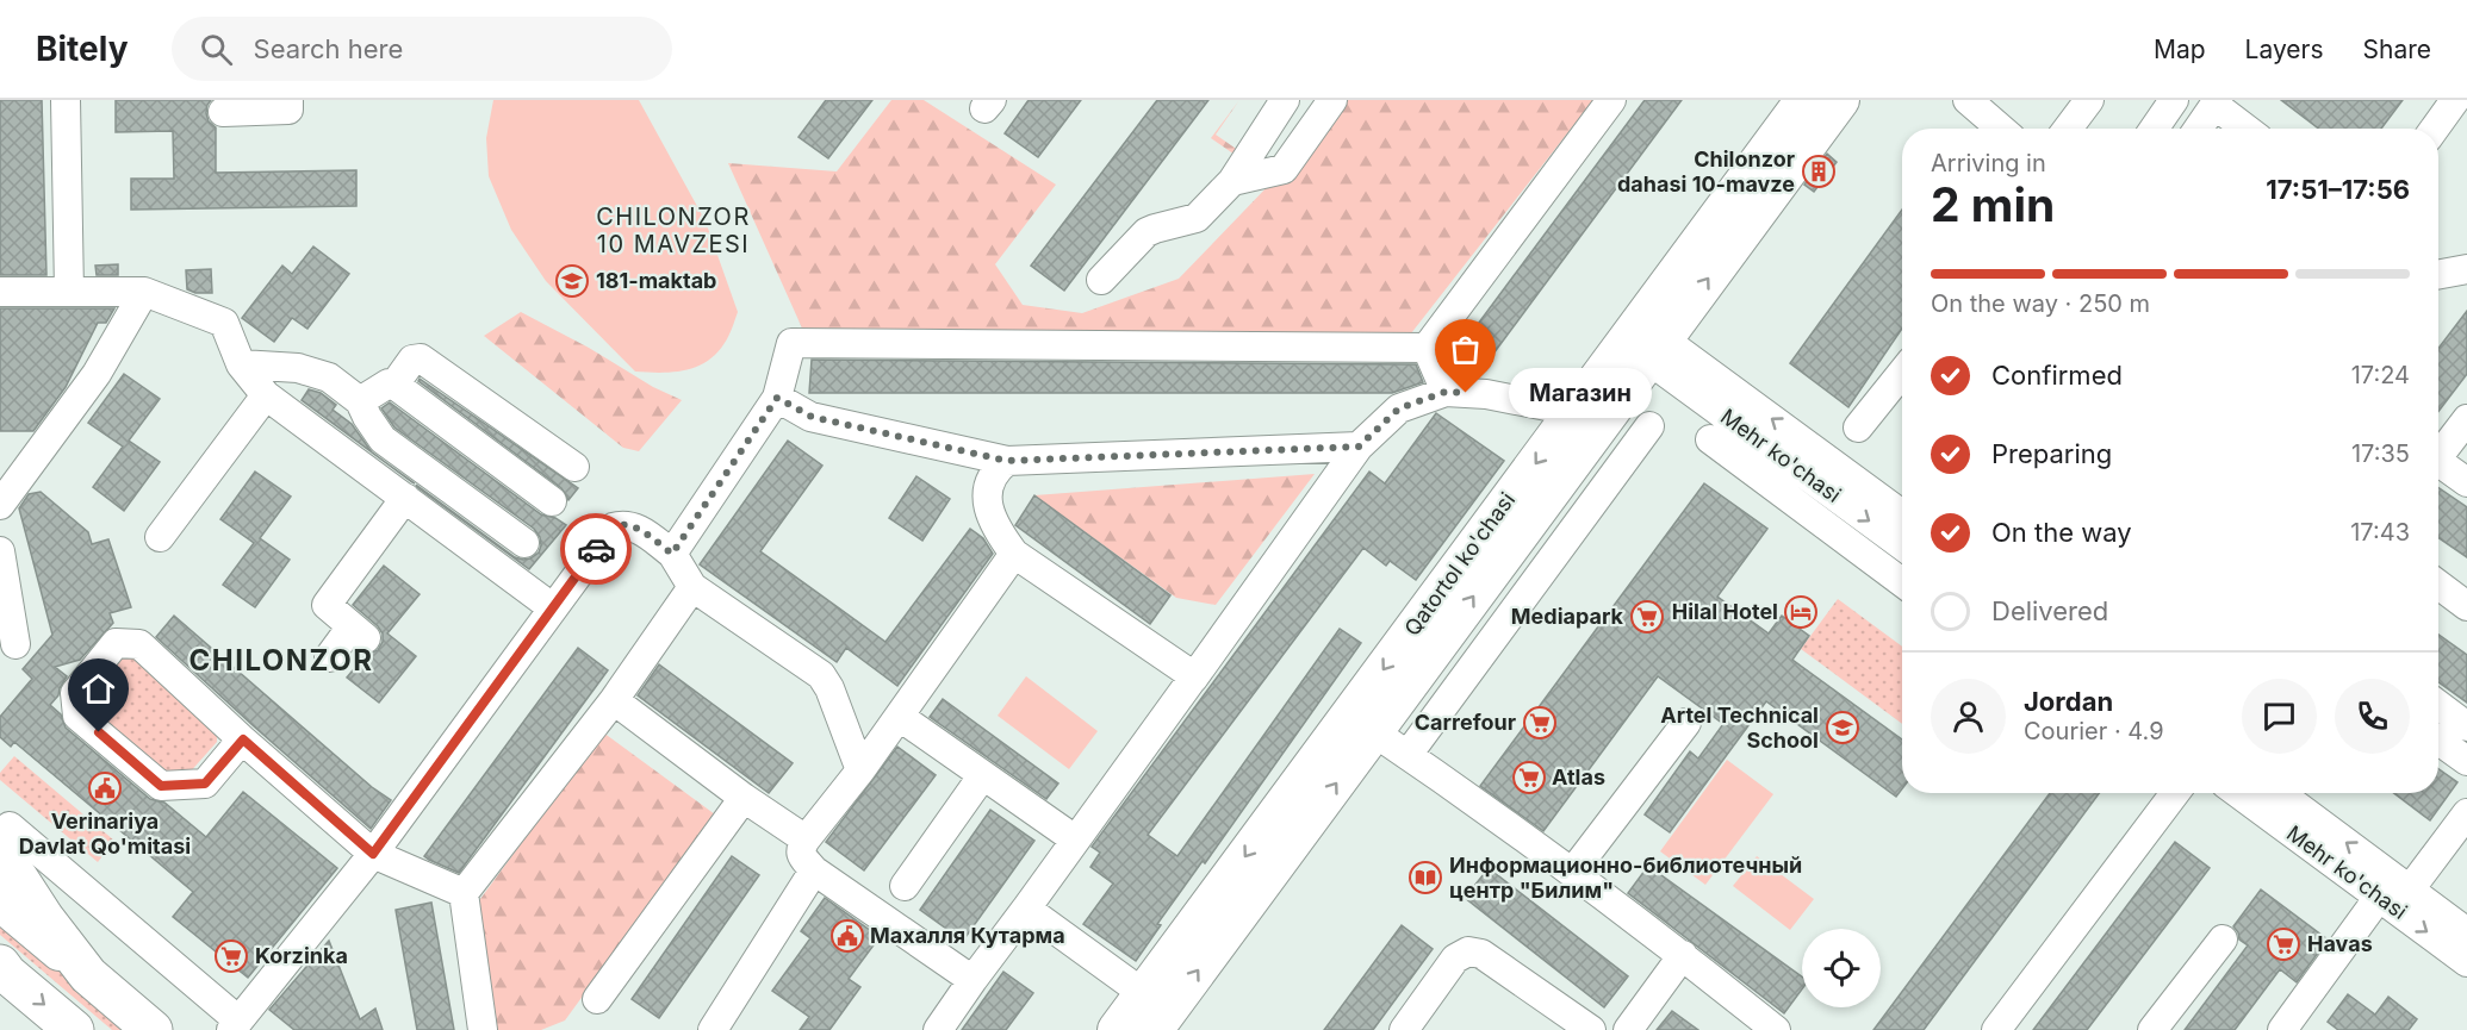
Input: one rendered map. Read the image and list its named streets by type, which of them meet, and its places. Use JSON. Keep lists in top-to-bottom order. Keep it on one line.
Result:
{"streets":{"main road":["Qatortol ko'chasi"],"street":["Mehr ko'chasi"]},"crossings":[["Mehr ko'chasi","Qatortol ko'chasi"]],"districts":["CHILONZOR 10 MAVZESI","CHILONZOR"],"places":{"building":["Chilonzor dahasi 10-mavze"],"school or university":["181-maktab","Artel Technical School"],"other":["Магазин"],"hotel":["Hilal Hotel"],"supermarket":["Mediapark","Carrefour","Atlas","Havas","Korzinka"],"public building":["Verinariya Davlat Qo'mitasi","Махалля Кутарма"],"library":["Информационно-библиотечный центр \"Билим\""]},"page":{"header":"Bitely","search":"Search here","nav":["Map","Layers","Share"],"heading":["2 min","Arriving in","17:51–17:56"],"panel":["Jordan","Courier · 4.9"],"bar":"On the way · 250 m","list":[["Confirmed","17:24"],["Preparing","17:35"],["On the way","17:43"],"Delivered"],"bubble":"Магазин"}}
